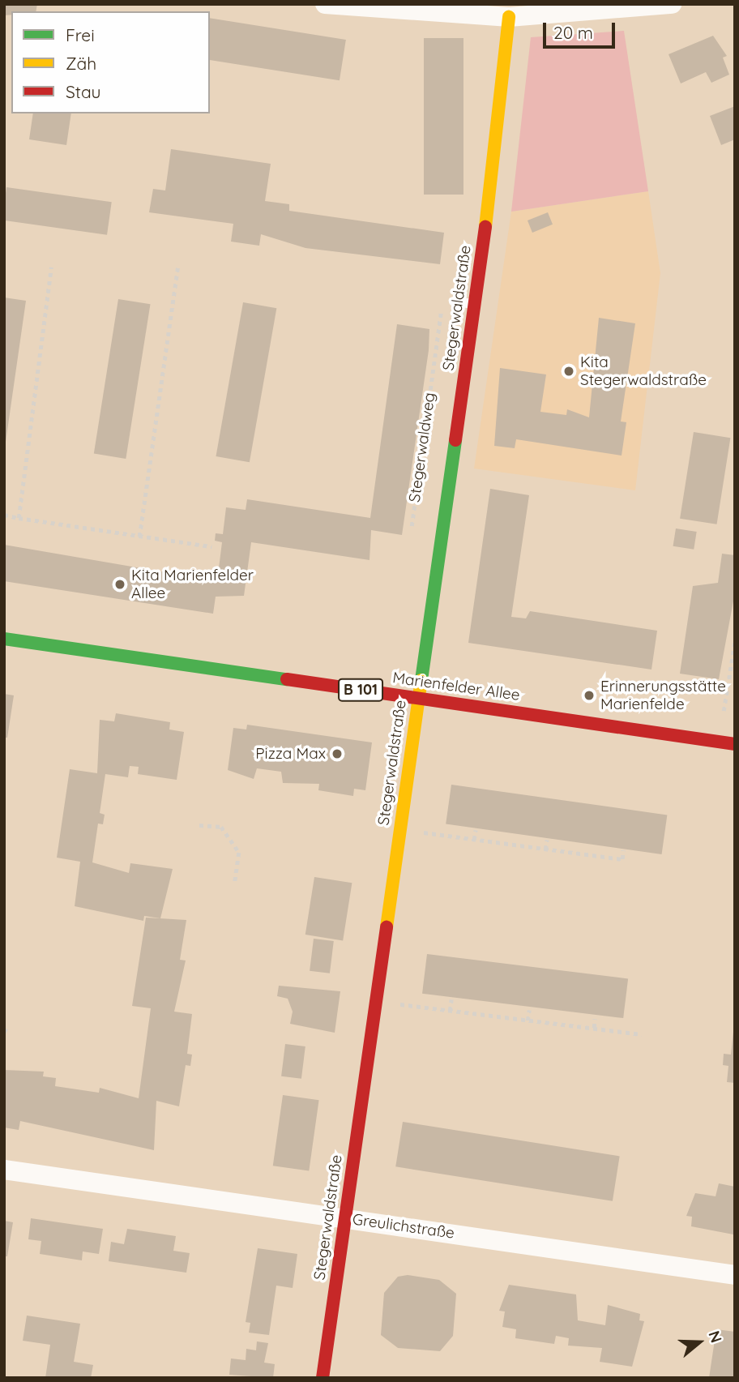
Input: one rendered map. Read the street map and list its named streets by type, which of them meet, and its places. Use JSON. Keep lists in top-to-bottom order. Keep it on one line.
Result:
{"streets":{"street":["Stegerwaldstraße","Marienfelder Allee","B 101","Greulichstraße"],"path":["Stegerwaldweg"]},"crossings":[["Stegerwaldstraße","Marienfelder Allee"],["Stegerwaldstraße","Greulichstraße"]],"places":["Kita Stegerwaldstraße","Kita Marienfelder Allee","Erinnerungsstätte Marienfelde","Pizza Max"],"legend":["Frei","Zäh","Stau"],"scale_bar":"20 m","north":"right"}
